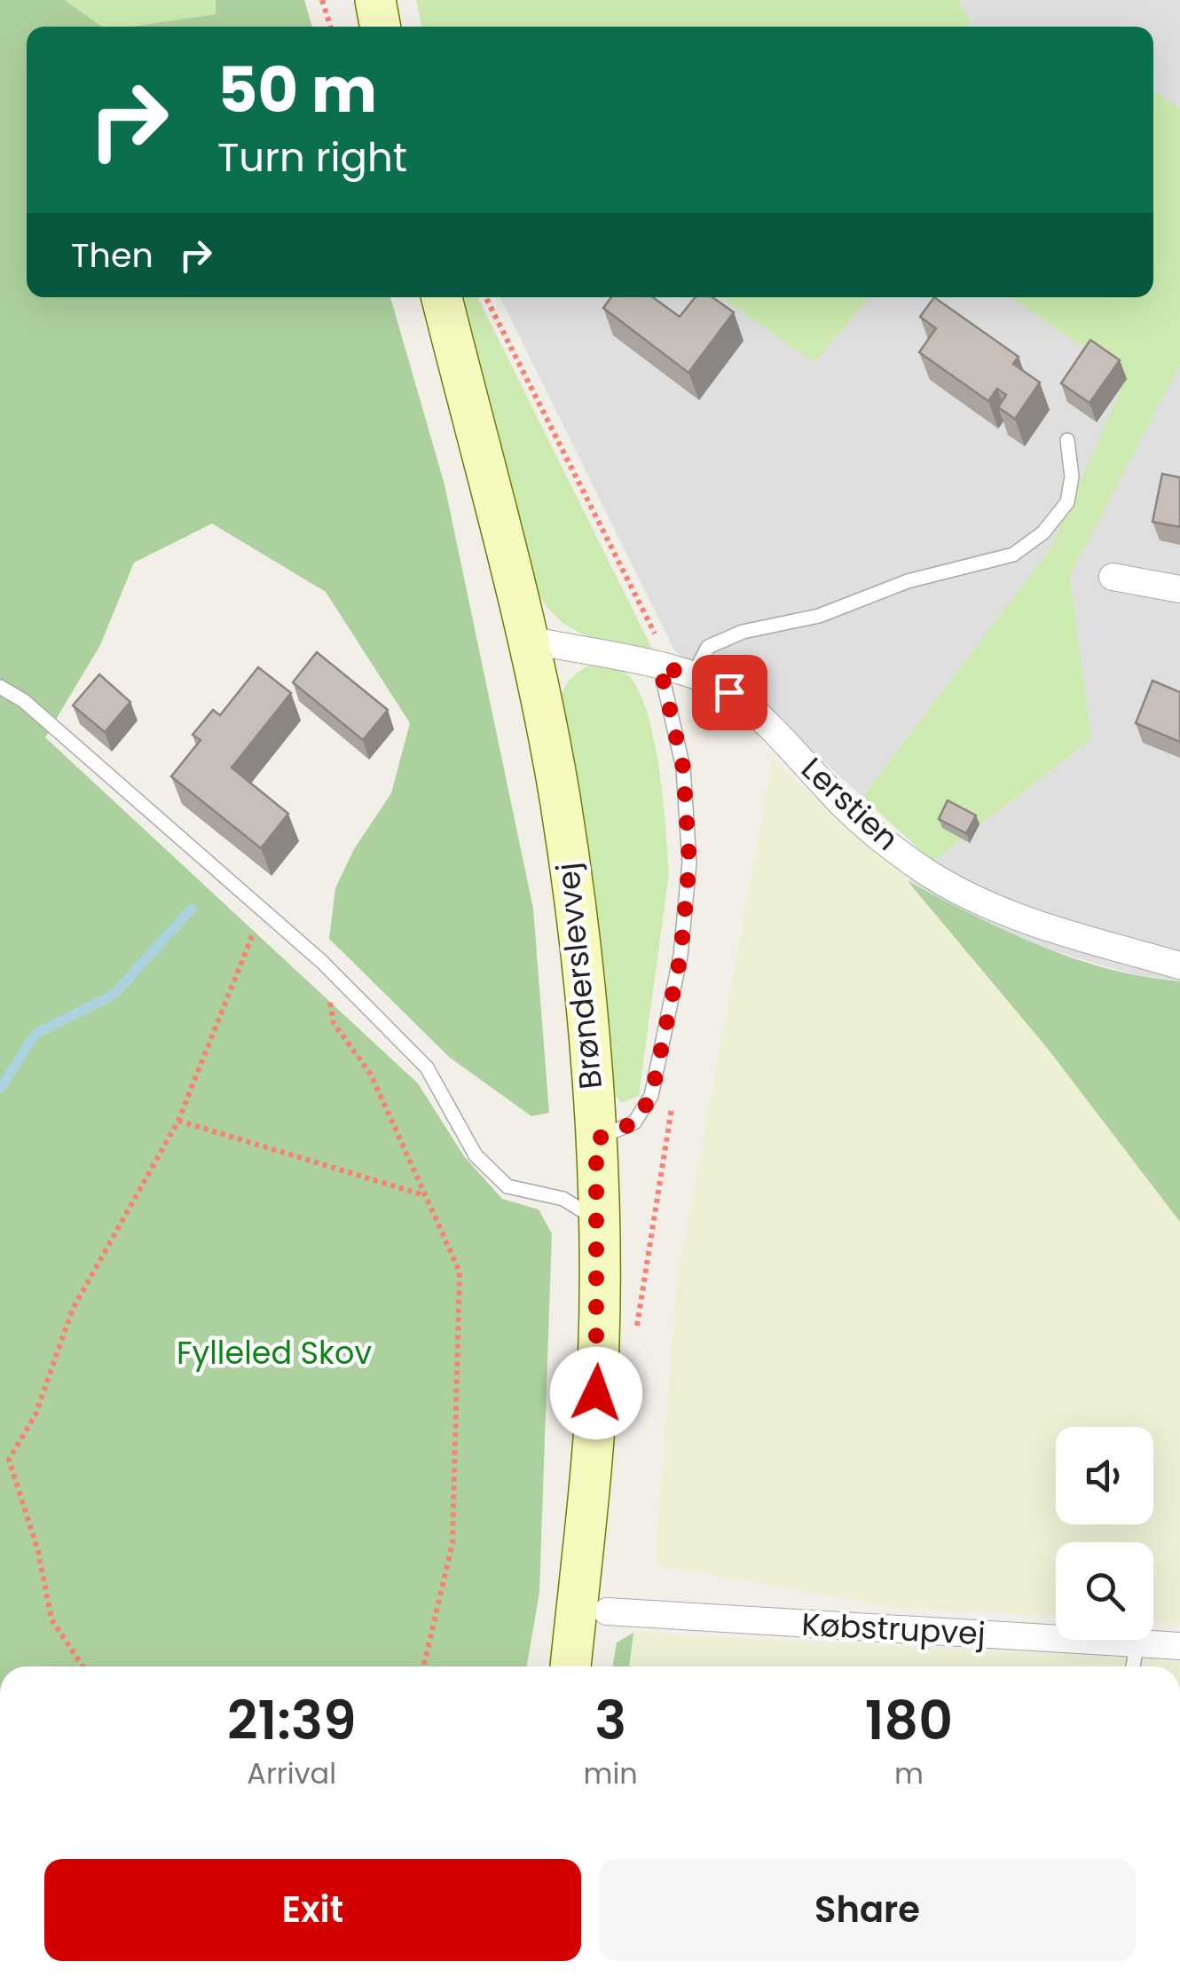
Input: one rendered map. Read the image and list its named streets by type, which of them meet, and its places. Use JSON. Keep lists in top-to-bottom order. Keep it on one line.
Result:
{"streets":{"main road":["Brønderslevvej"],"street":["Lerstien","Købstrupvej"]},"crossings":[["Lerstien","Brønderslevvej"]],"parks":["Fylleled Skov"],"page":{"turn":["50 m","Turn right"],"then":"Then","eta":["21:39","Arrival","3","min","180","m"],"buttons":["Exit","Share"]}}
